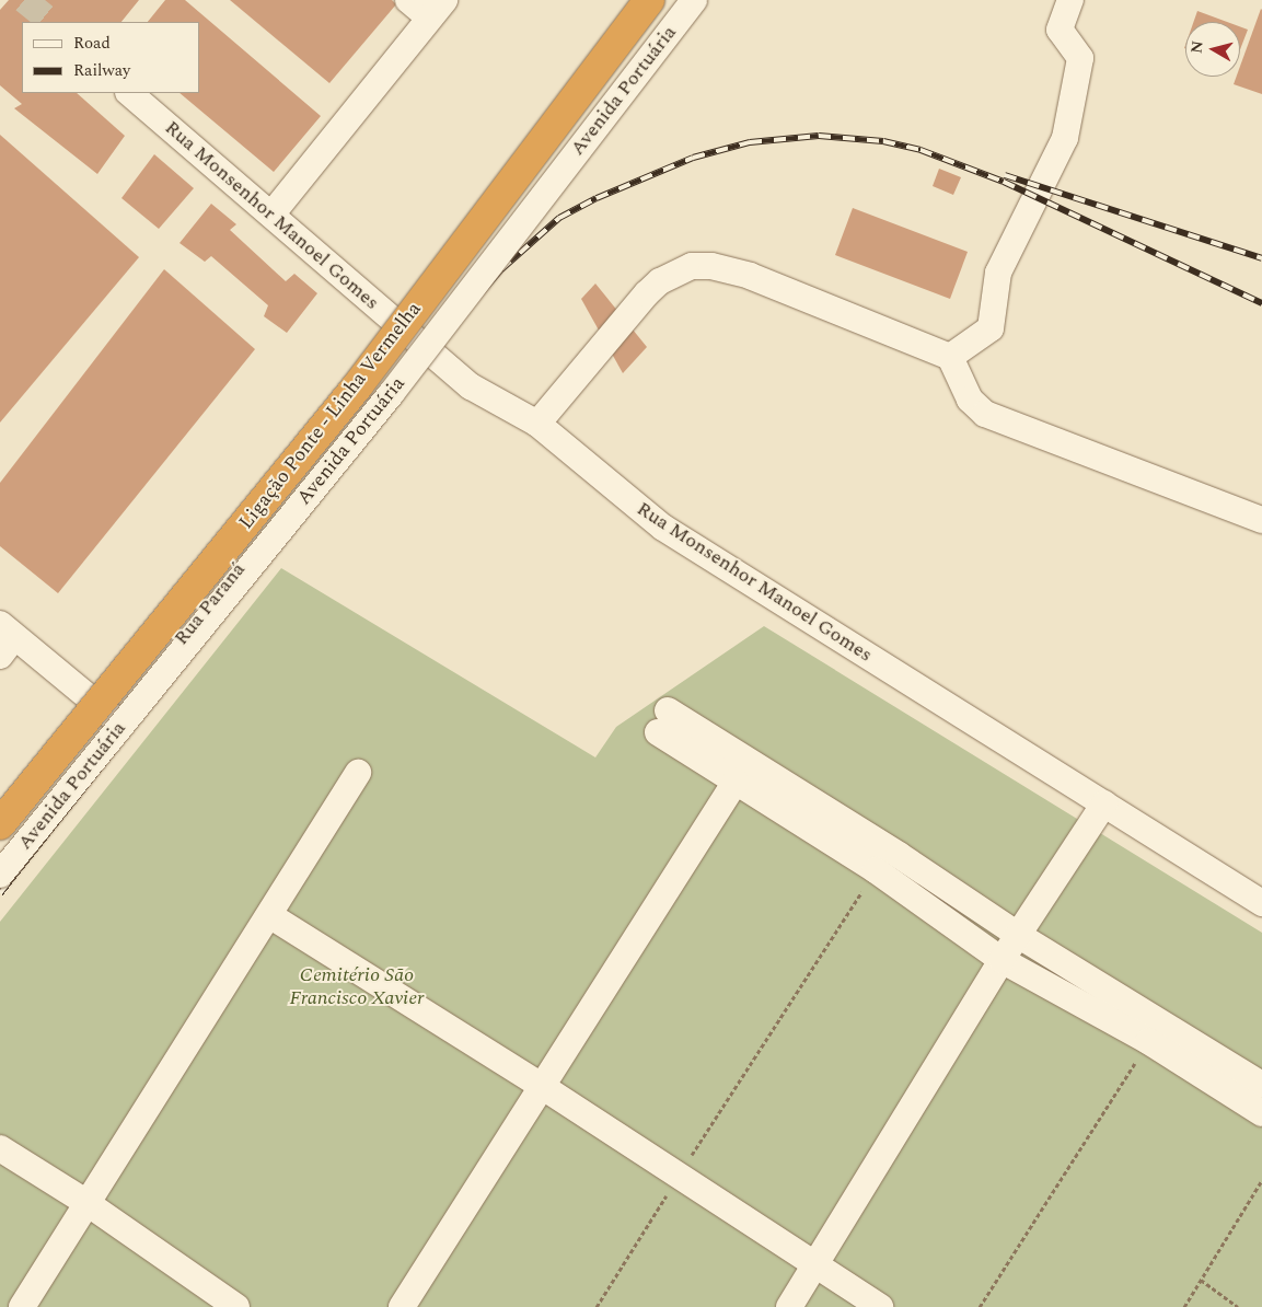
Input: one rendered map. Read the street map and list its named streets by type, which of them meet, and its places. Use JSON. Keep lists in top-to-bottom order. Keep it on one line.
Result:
{"streets":{"highway":["Ligação Ponte - Linha Vermelha"],"street":["Avenida Portuária","Rua Monsenhor Manoel Gomes","Rua Paraná"]},"crossings":[["Rua Monsenhor Manoel Gomes","Rua Paraná"]],"parks":["Cemitério São Francisco Xavier"],"legend":["Road","Railway"],"north":"left"}
